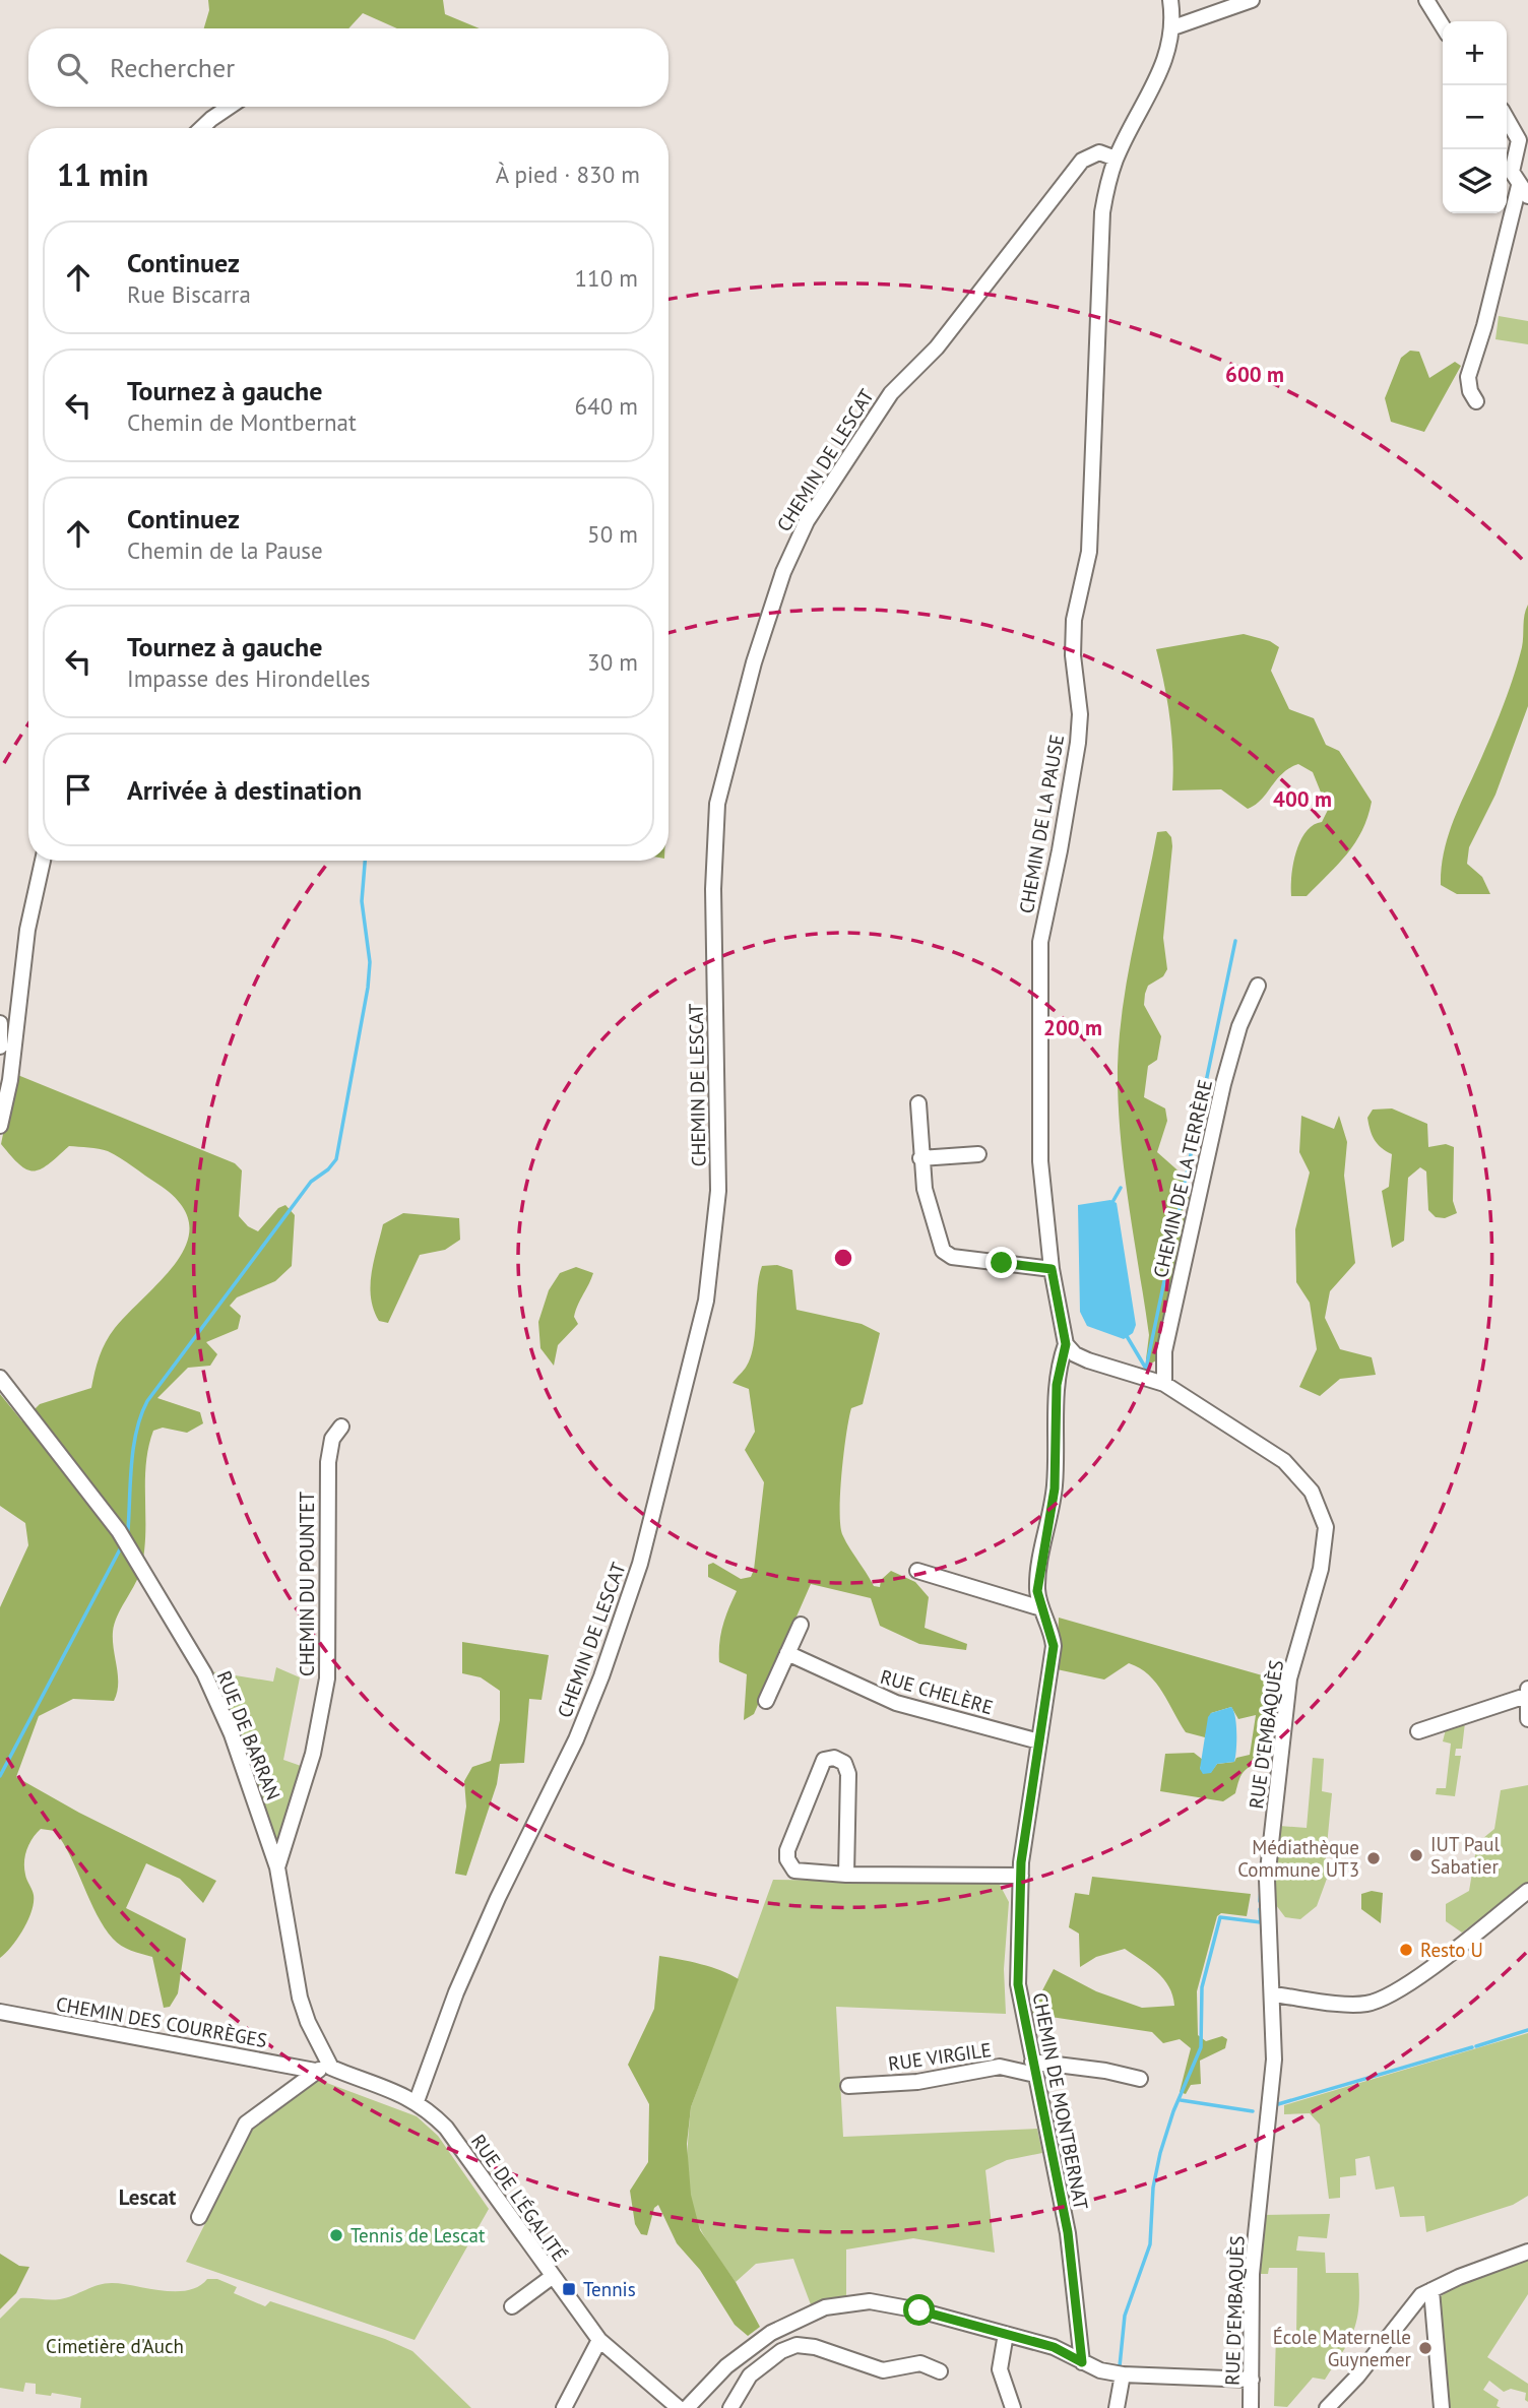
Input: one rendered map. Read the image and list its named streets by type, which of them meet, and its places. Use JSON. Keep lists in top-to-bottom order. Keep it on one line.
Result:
{"streets":{"street":["CHEMIN DE LESCAT","CHEMIN DE LA PAUSE","CHEMIN DE LA TERRÈRE","CHEMIN DU POUNTET","RUE CHELÈRE","RUE D'EMBAQUÈS","RUE DE BARRAN","CHEMIN DES COURRÈGES","RUE VIRGILE","CHEMIN DE MONTBERNAT","RUE DE L'ÉGALITÉ"]},"crossings":[["CHEMIN DE LESCAT","CHEMIN DE LA PAUSE"],["CHEMIN DE LESCAT","RUE DE L'ÉGALITÉ"],["CHEMIN DE LA PAUSE","RUE D'EMBAQUÈS"],["CHEMIN DE LA PAUSE","CHEMIN DE MONTBERNAT"],["CHEMIN DE LA TERRÈRE","RUE D'EMBAQUÈS"],["CHEMIN DU POUNTET","RUE DE BARRAN"],["RUE CHELÈRE","CHEMIN DE MONTBERNAT"],["RUE D'EMBAQUÈS","CHEMIN DE MONTBERNAT"],["RUE VIRGILE","CHEMIN DE MONTBERNAT"]],"districts":["Lescat"],"parks":["Cimetière d'Auch"],"places":{"other":["IUT Paul Sabatier","Médiathèque Commune UT3","Resto U","Tennis de Lescat","École Maternelle Guynemer"],"transit":["Tennis"]},"page":{"map_buttons":["+","−"],"search":"Rechercher","heading":["11 min","À pied · 830 m"],"list":[["Continuez","Rue Biscarra","110 m"],["Tournez à gauche","Chemin de Montbernat","640 m"],["Continuez","Chemin de la Pause","50 m"],["Tournez à gauche","Impasse des Hirondelles","30 m"],"Arrivée à destination"]},"rings":["600 m","400 m","200 m"]}
